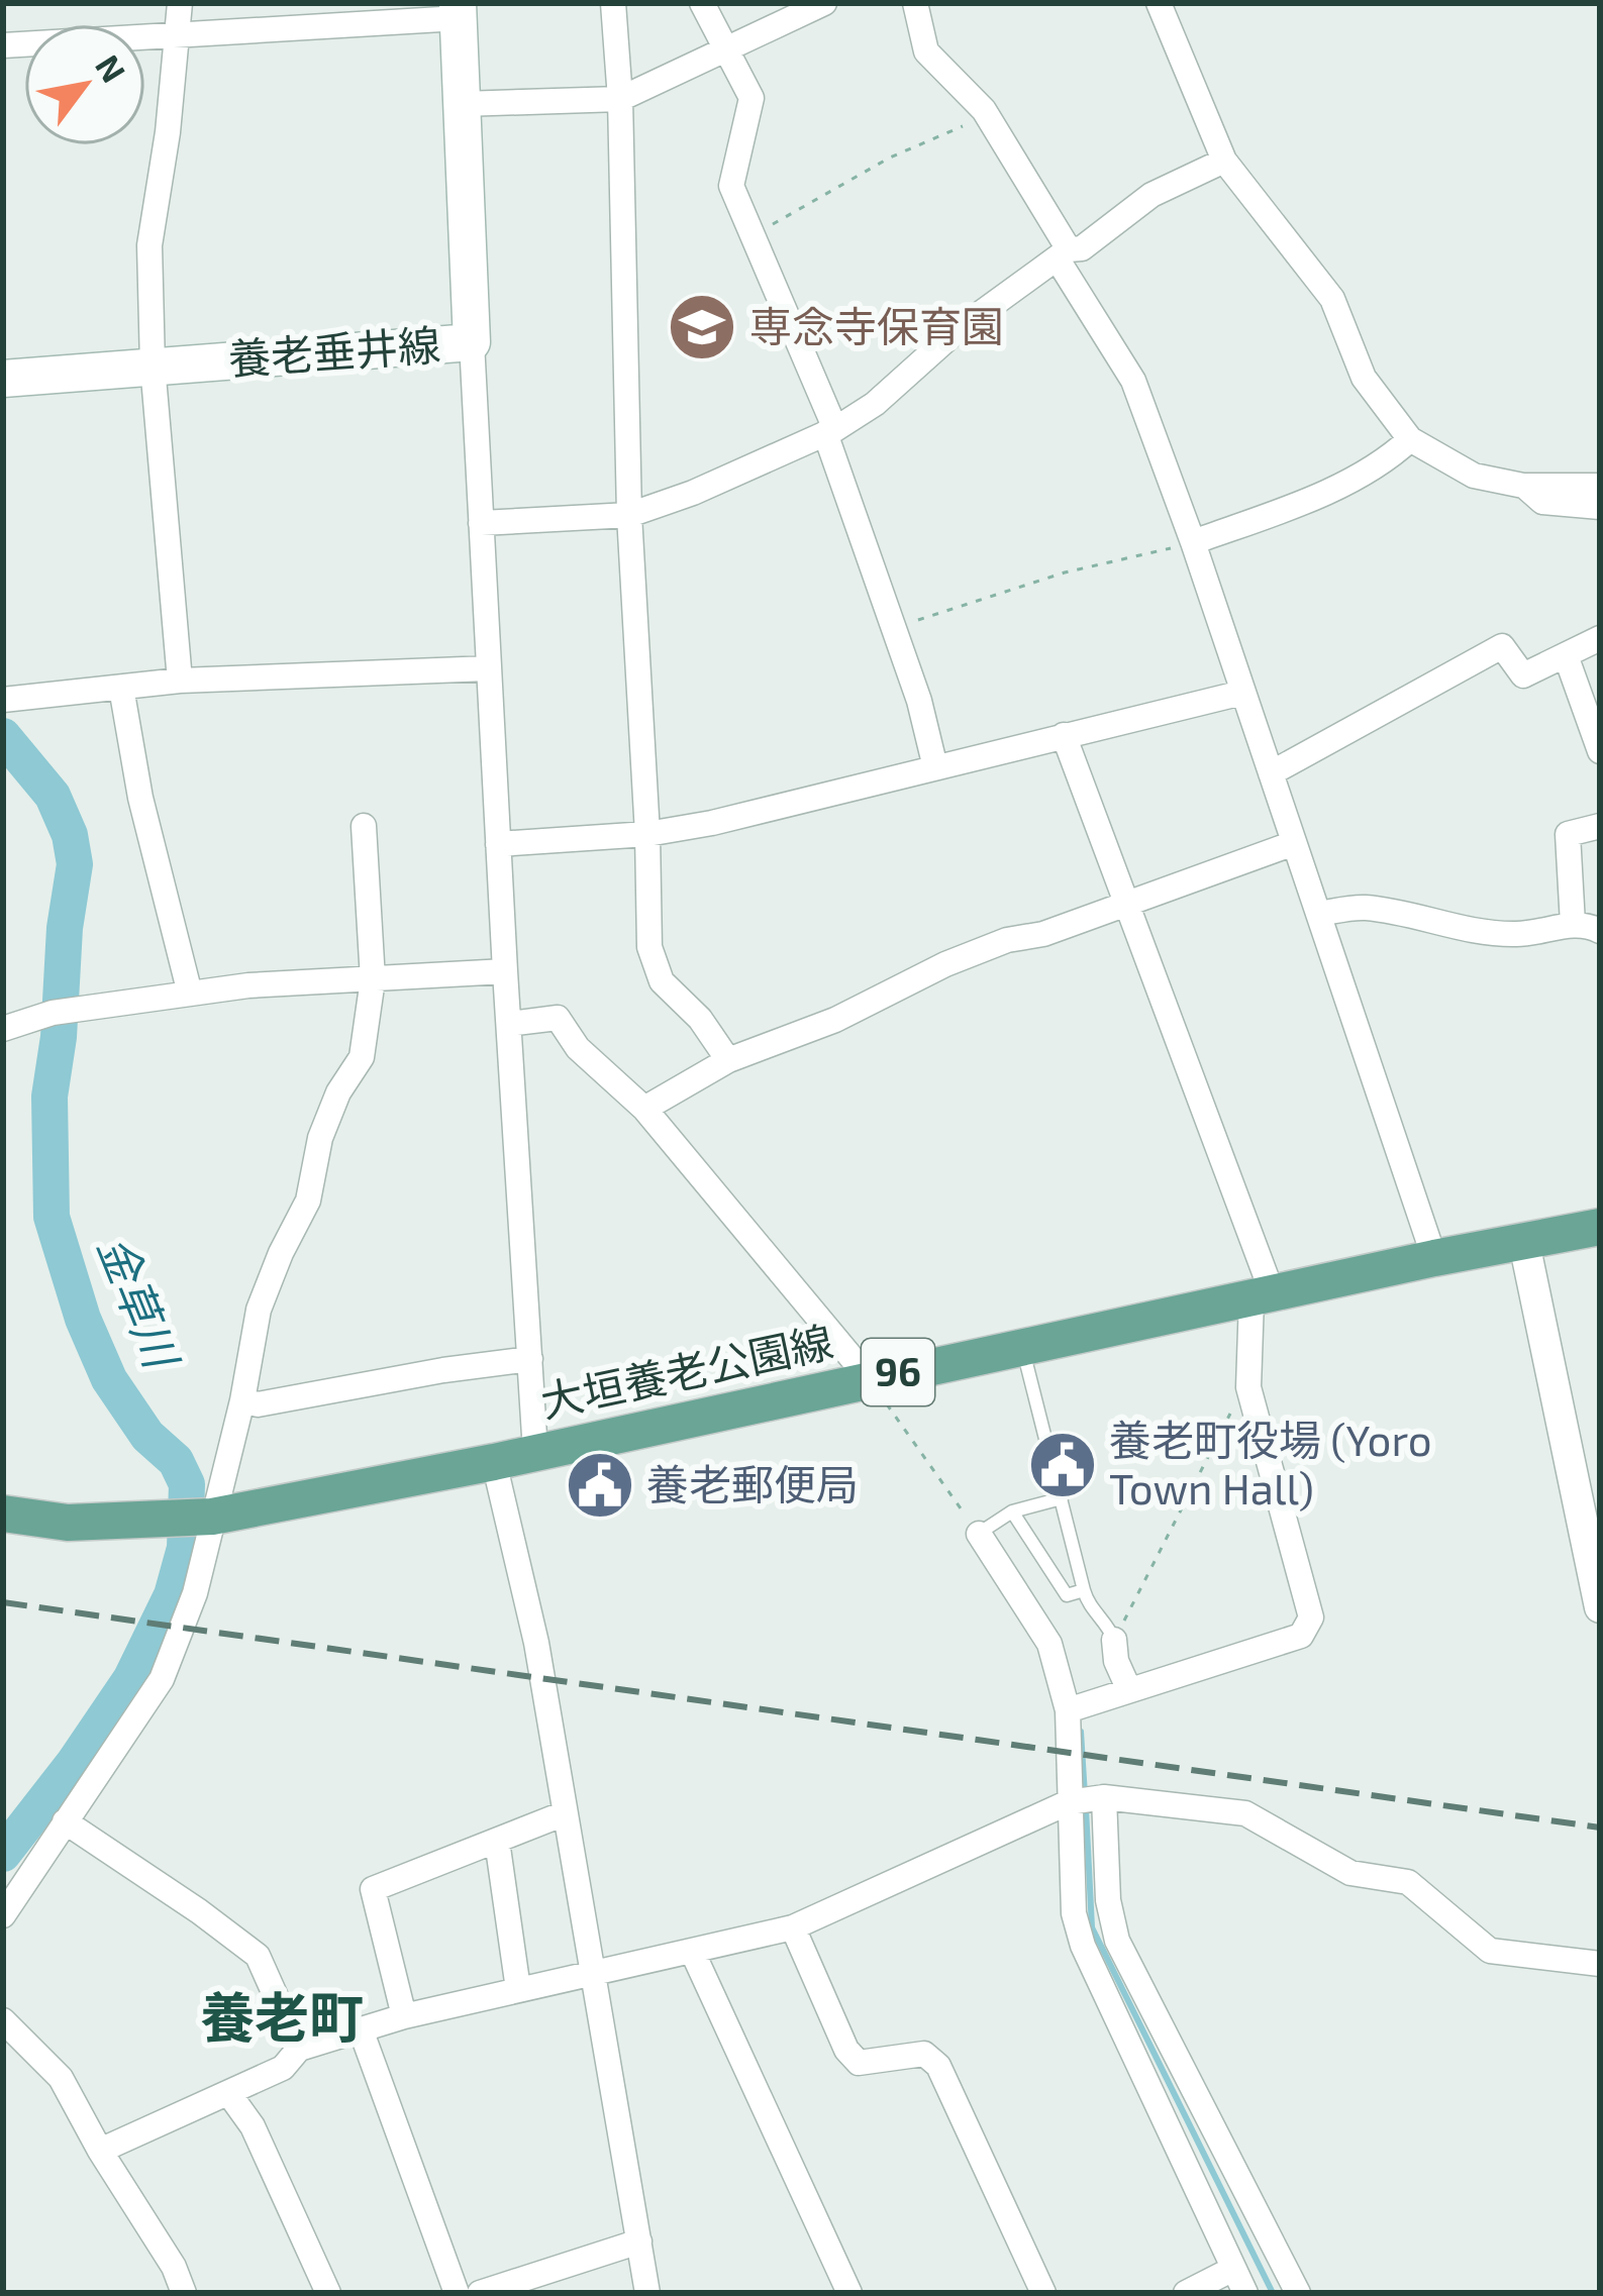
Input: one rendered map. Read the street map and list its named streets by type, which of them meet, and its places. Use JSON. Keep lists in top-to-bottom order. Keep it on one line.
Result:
{"streets":{"main road":["養老垂井線","大垣養老公園線","96"]},"districts":["養老町"],"water":["金草川"],"places":{"school or university":["専念寺保育園"],"public building":["養老町役場 (Yoro Town Hall)","養老郵便局"]},"north":"top right"}
